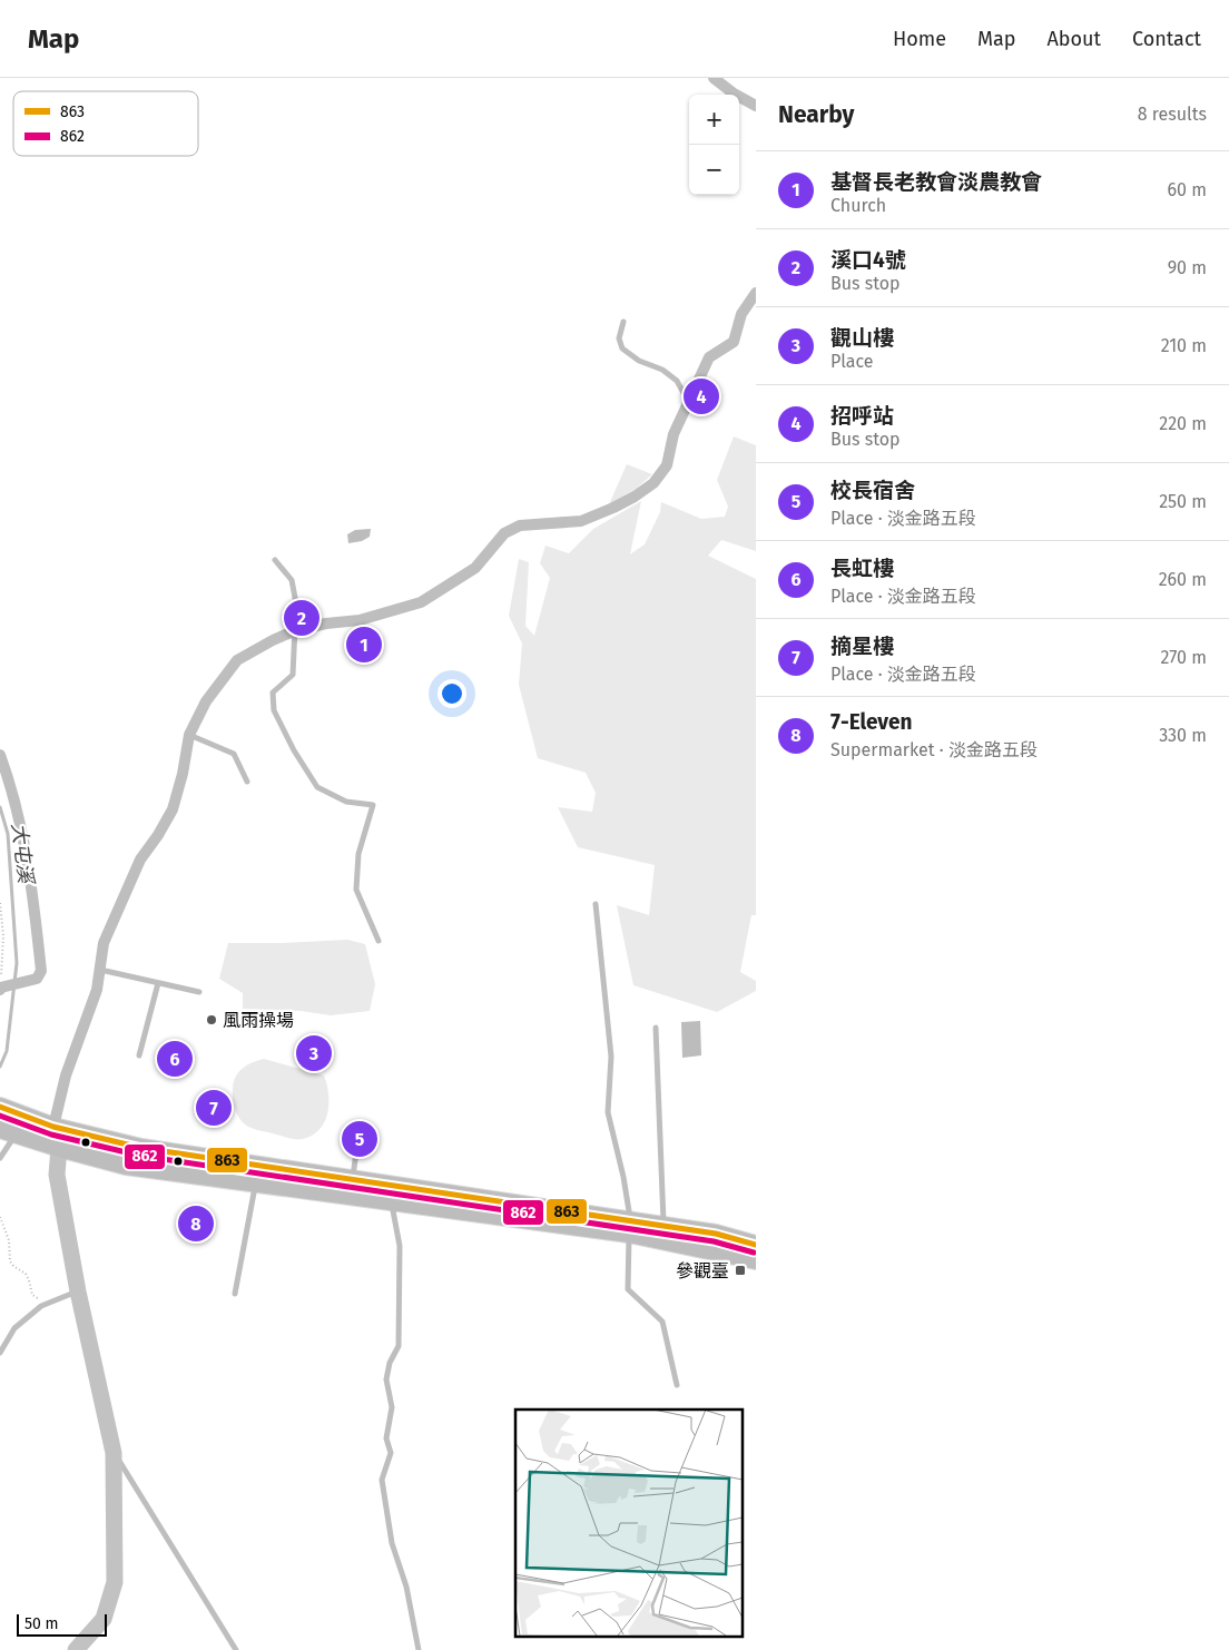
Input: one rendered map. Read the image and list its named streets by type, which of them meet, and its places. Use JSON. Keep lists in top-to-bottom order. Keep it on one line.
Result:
{"water":["大屯溪"],"places":{"other":["風雨操場"],"transit":["參觀臺"]},"lines":["transit line 863","transit line 862"],"legend":["863","862"],"scale_bar":"50 m","page":{"header":"Map","nav":["Home","Map","About","Contact"],"heading":["Nearby","8 results"],"map_buttons":["+","−"],"list":[{"mark":"1","name":"基督長老教會淡農教會","note":"Church","value":"60 m"},{"mark":"2","name":"溪口4號","note":"Bus stop","value":"90 m"},{"mark":"3","name":"觀山樓","note":"Place","value":"210 m"},{"mark":"4","name":"招呼站","note":"Bus stop","value":"220 m"},{"mark":"5","name":"校長宿舍","note":"Place · 淡金路五段","value":"250 m"},{"mark":"6","name":"長虹樓","note":"Place · 淡金路五段","value":"260 m"},{"mark":"7","name":"摘星樓","note":"Place · 淡金路五段","value":"270 m"},{"mark":"8","name":"7-Eleven","note":"Supermarket · 淡金路五段","value":"330 m"}],"pins":["4","2","1","3","6","7","5","8"],"scale":"50 m"}}
